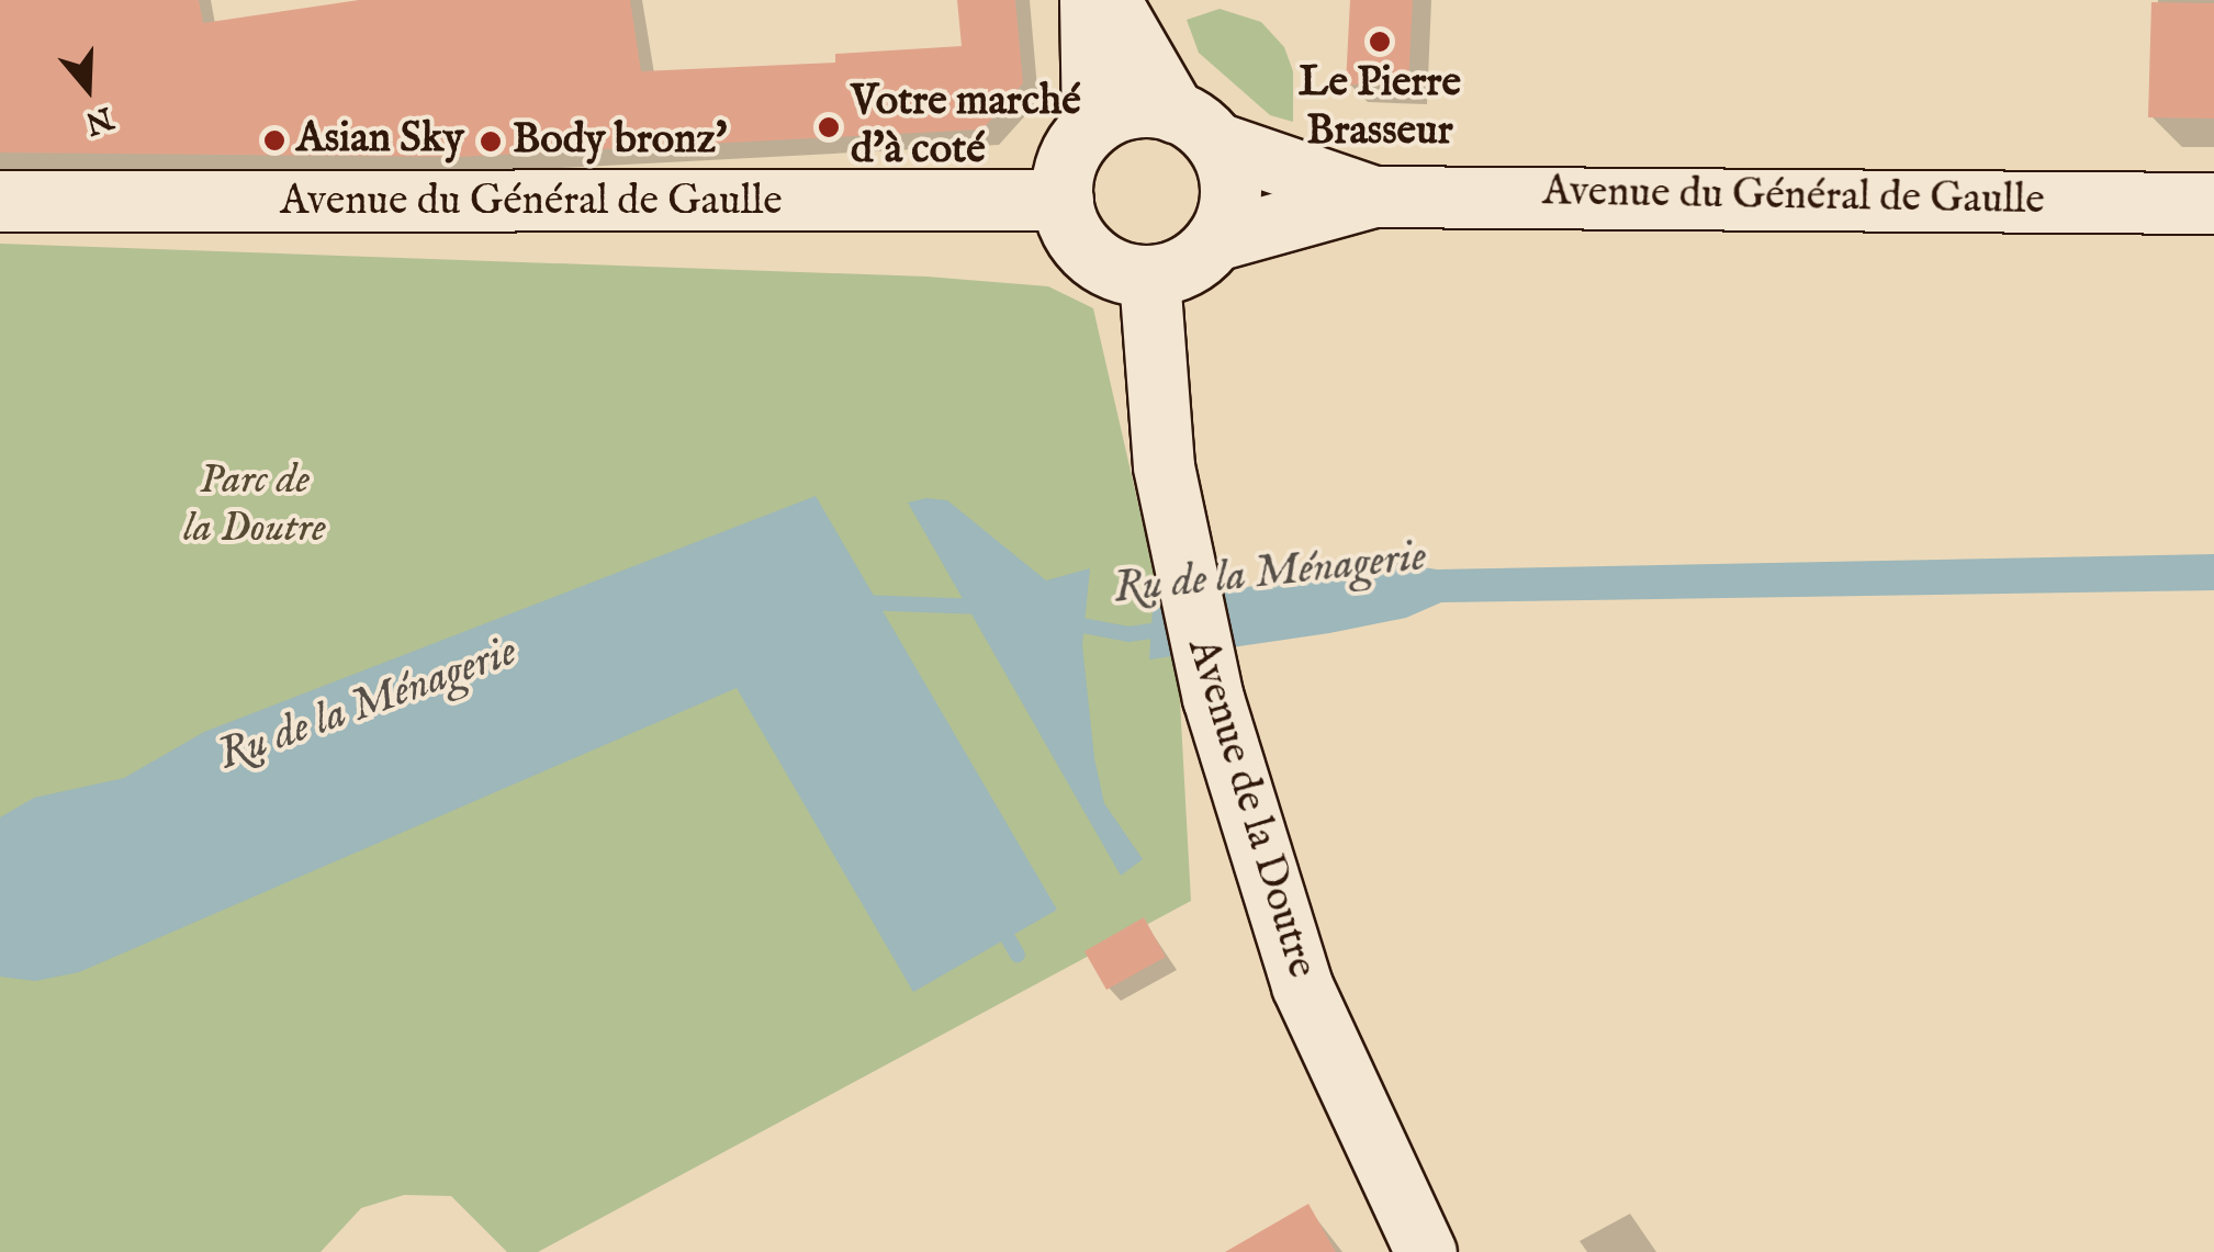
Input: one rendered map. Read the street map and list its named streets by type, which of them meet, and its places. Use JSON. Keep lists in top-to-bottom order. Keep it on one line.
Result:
{"streets":{"main road":["Avenue du Général de Gaulle","Avenue de la Doutre"]},"crossings":[["Avenue du Général de Gaulle","Avenue de la Doutre"]],"water":["Ru de la Ménagerie"],"parks":["Parc de la Doutre"],"places":["Le Pierre Brasseur","Votre marché d'à coté","Asian Sky","Body bronz'"],"north":"bottom"}
